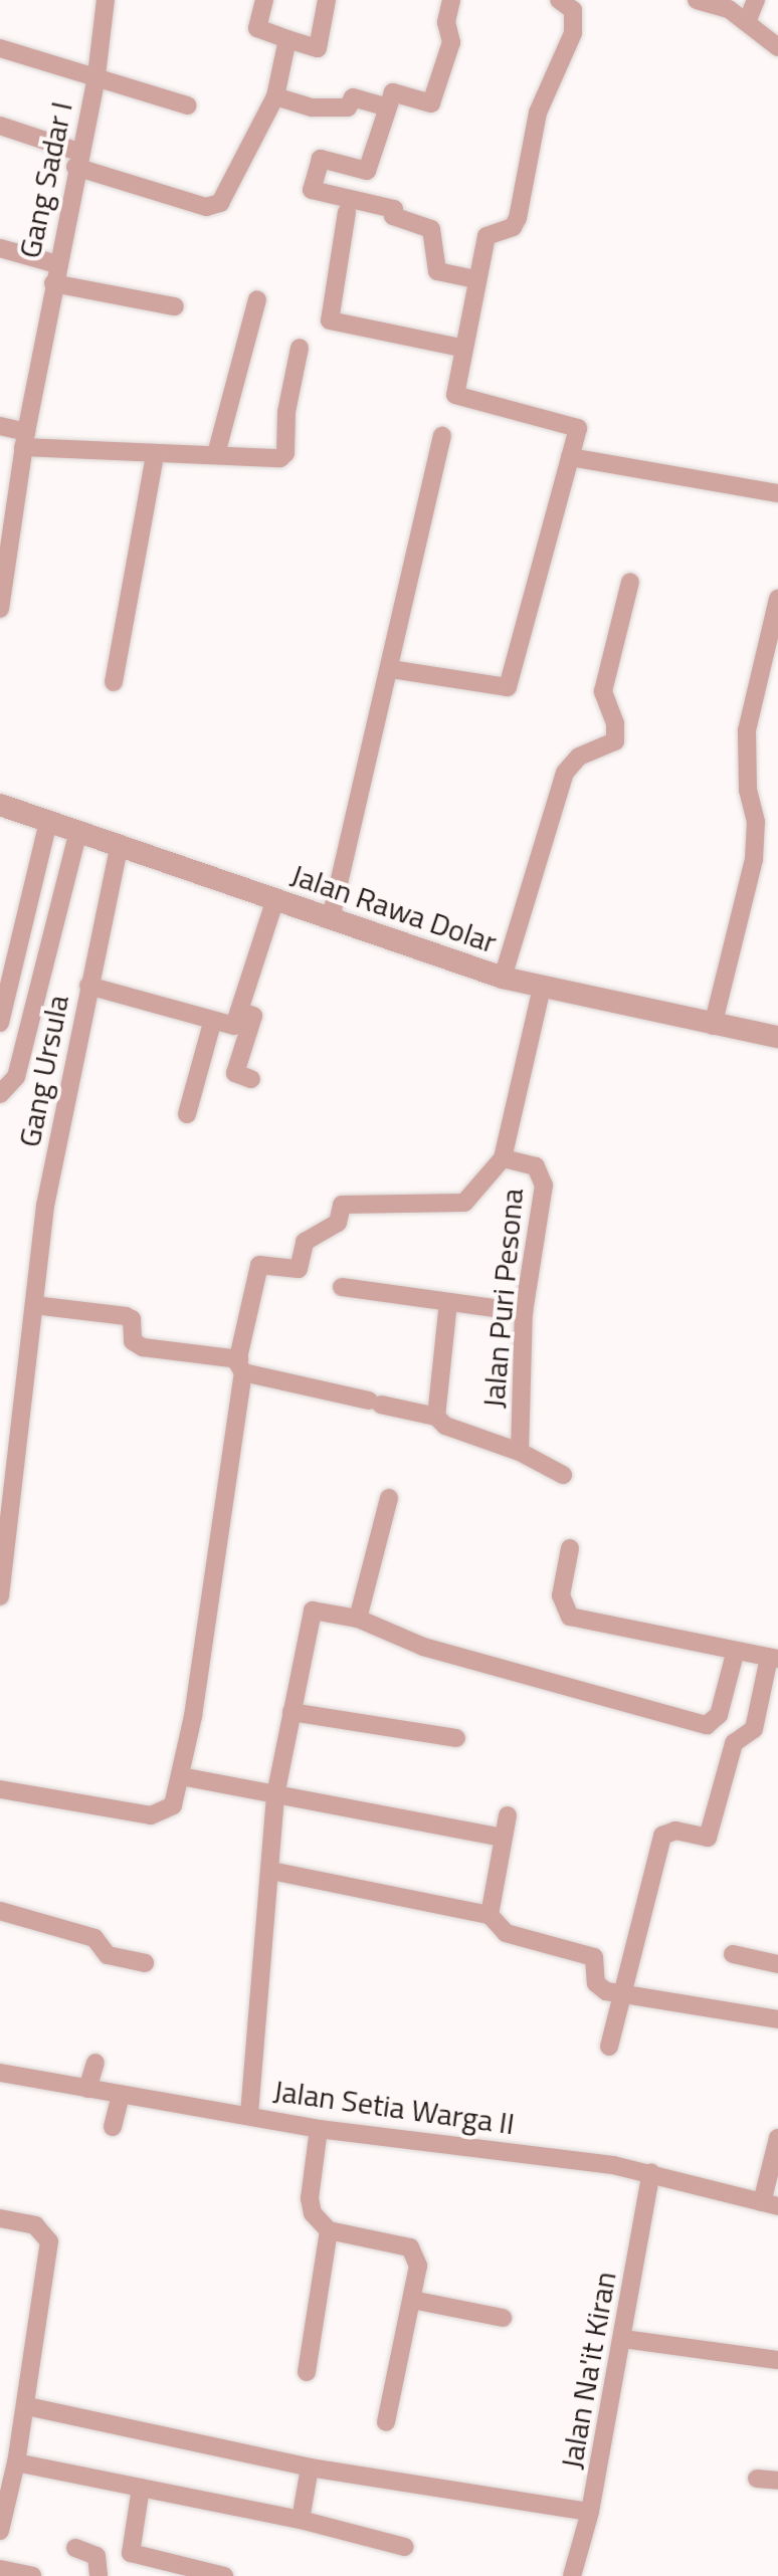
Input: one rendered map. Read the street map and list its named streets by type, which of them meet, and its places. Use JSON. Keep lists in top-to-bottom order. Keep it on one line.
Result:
{"streets":{"street":["Gang Sadar I","Jalan Rawa Dolar","Gang Ursula","Jalan Puri Pesona","Jalan Setia Warga II","Jalan Na'it Kiran"]},"crossings":[["Jalan Rawa Dolar","Gang Ursula"],["Jalan Rawa Dolar","Jalan Puri Pesona"],["Jalan Setia Warga II","Jalan Na'it Kiran"]]}
